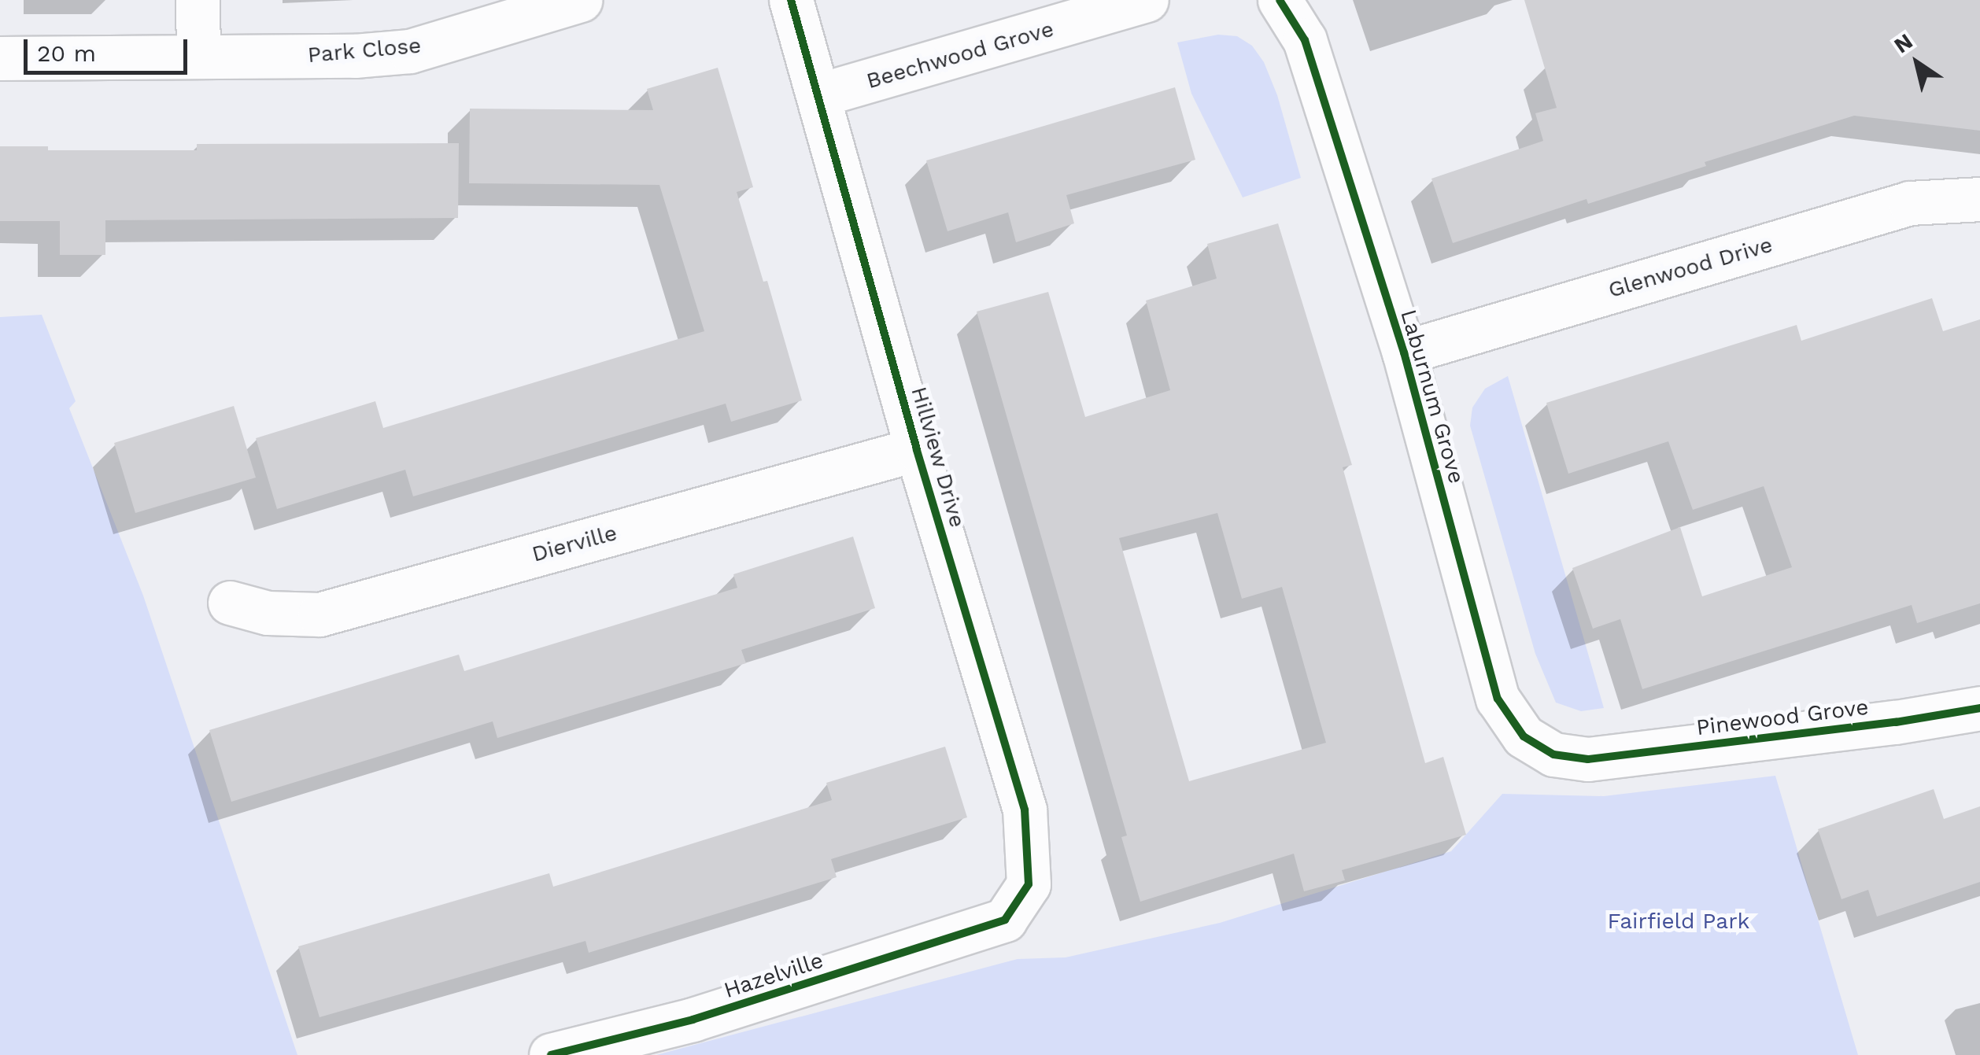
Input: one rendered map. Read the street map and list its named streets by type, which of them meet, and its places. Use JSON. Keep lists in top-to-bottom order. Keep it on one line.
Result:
{"streets":{"street":["Park Close","Beechwood Grove","Glenwood Drive","Laburnum Grove","Hillview Drive","Dierville","Pinewood Grove","Hazelville"]},"crossings":[["Beechwood Grove","Hillview Drive"],["Glenwood Drive","Laburnum Grove"],["Laburnum Grove","Pinewood Grove"],["Hillview Drive","Dierville"],["Hillview Drive","Hazelville"]],"parks":["Fairfield Park"],"scale_bar":"20 m","north":"top left"}
